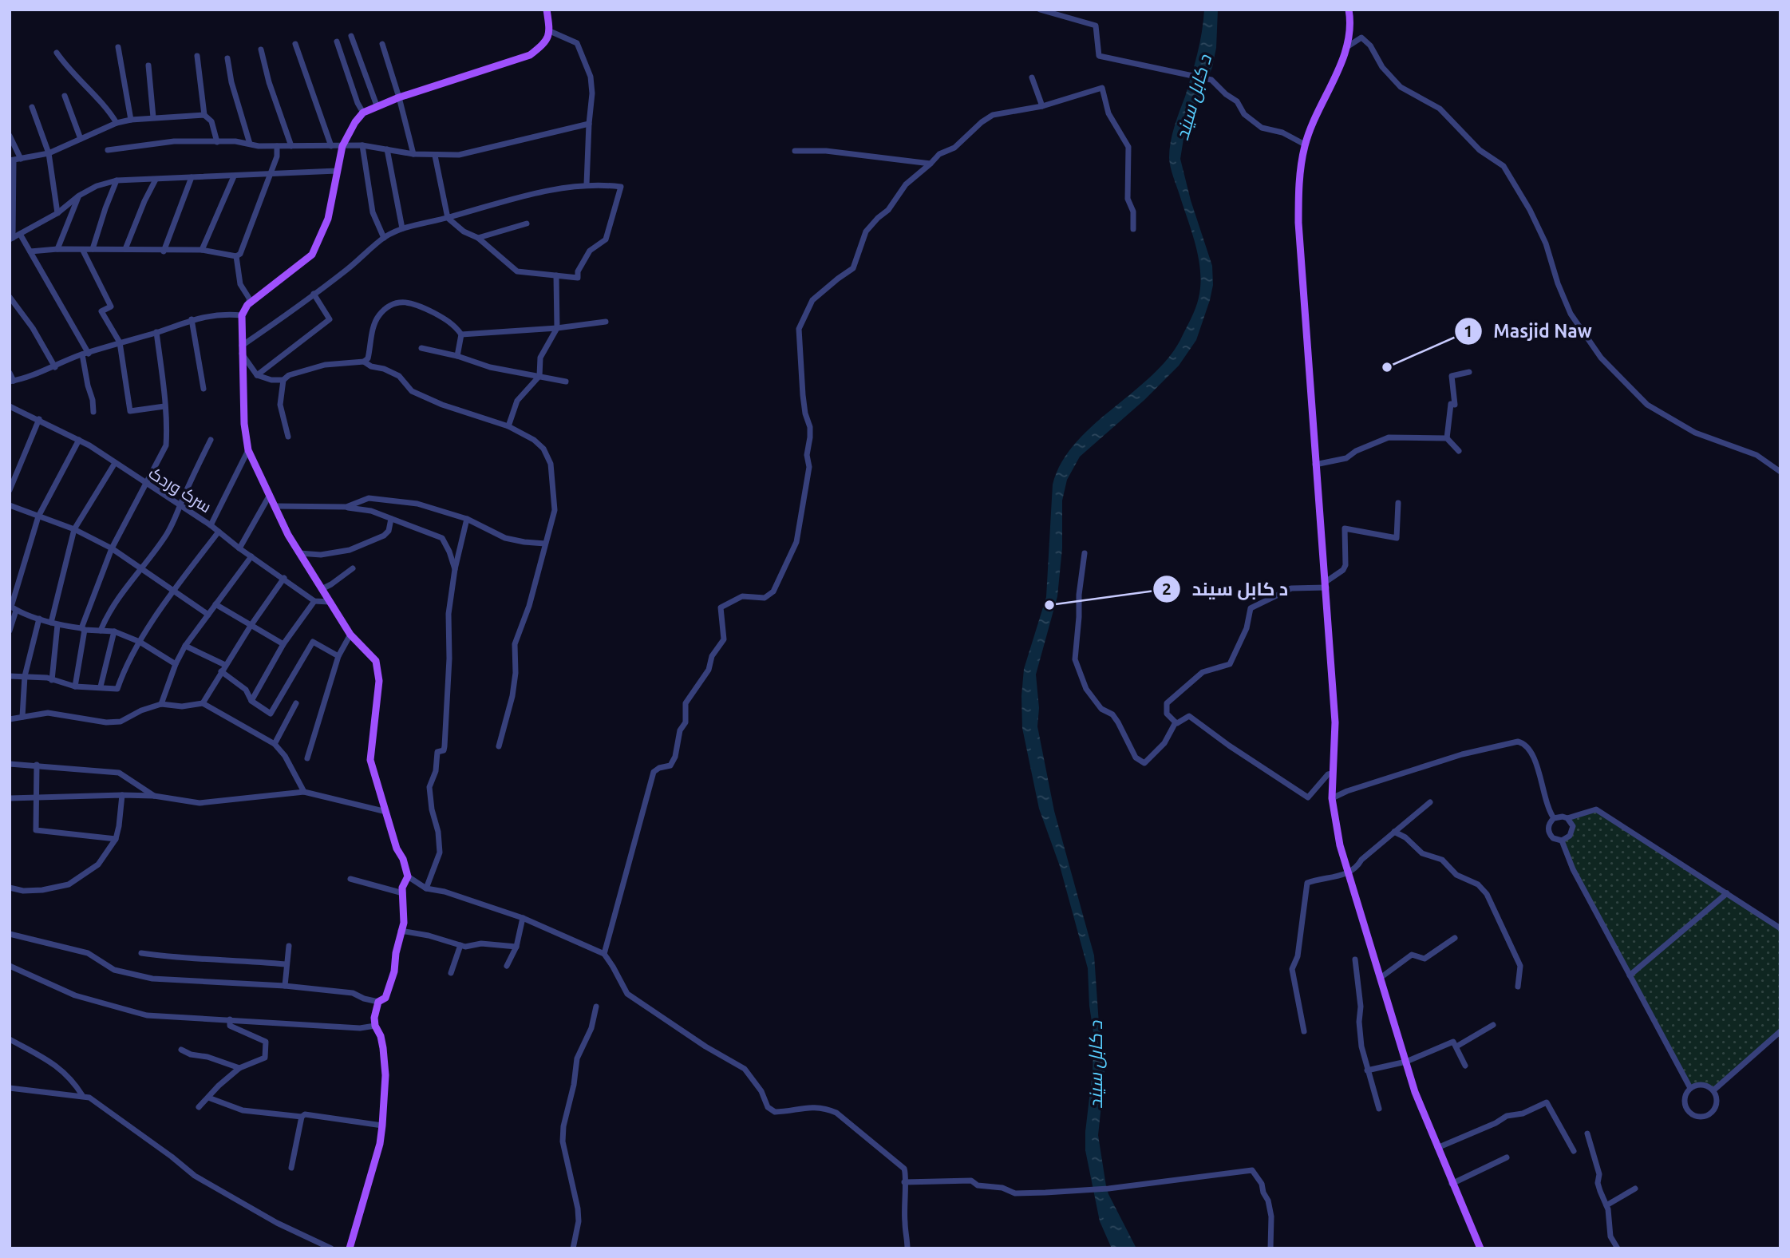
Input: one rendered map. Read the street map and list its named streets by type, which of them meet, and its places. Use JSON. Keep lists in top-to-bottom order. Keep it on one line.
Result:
{"streets":{"street":["سرک وردک"]},"water":["د کابل سيند"],"places":["Masjid Naw","د کابل سيند"]}
